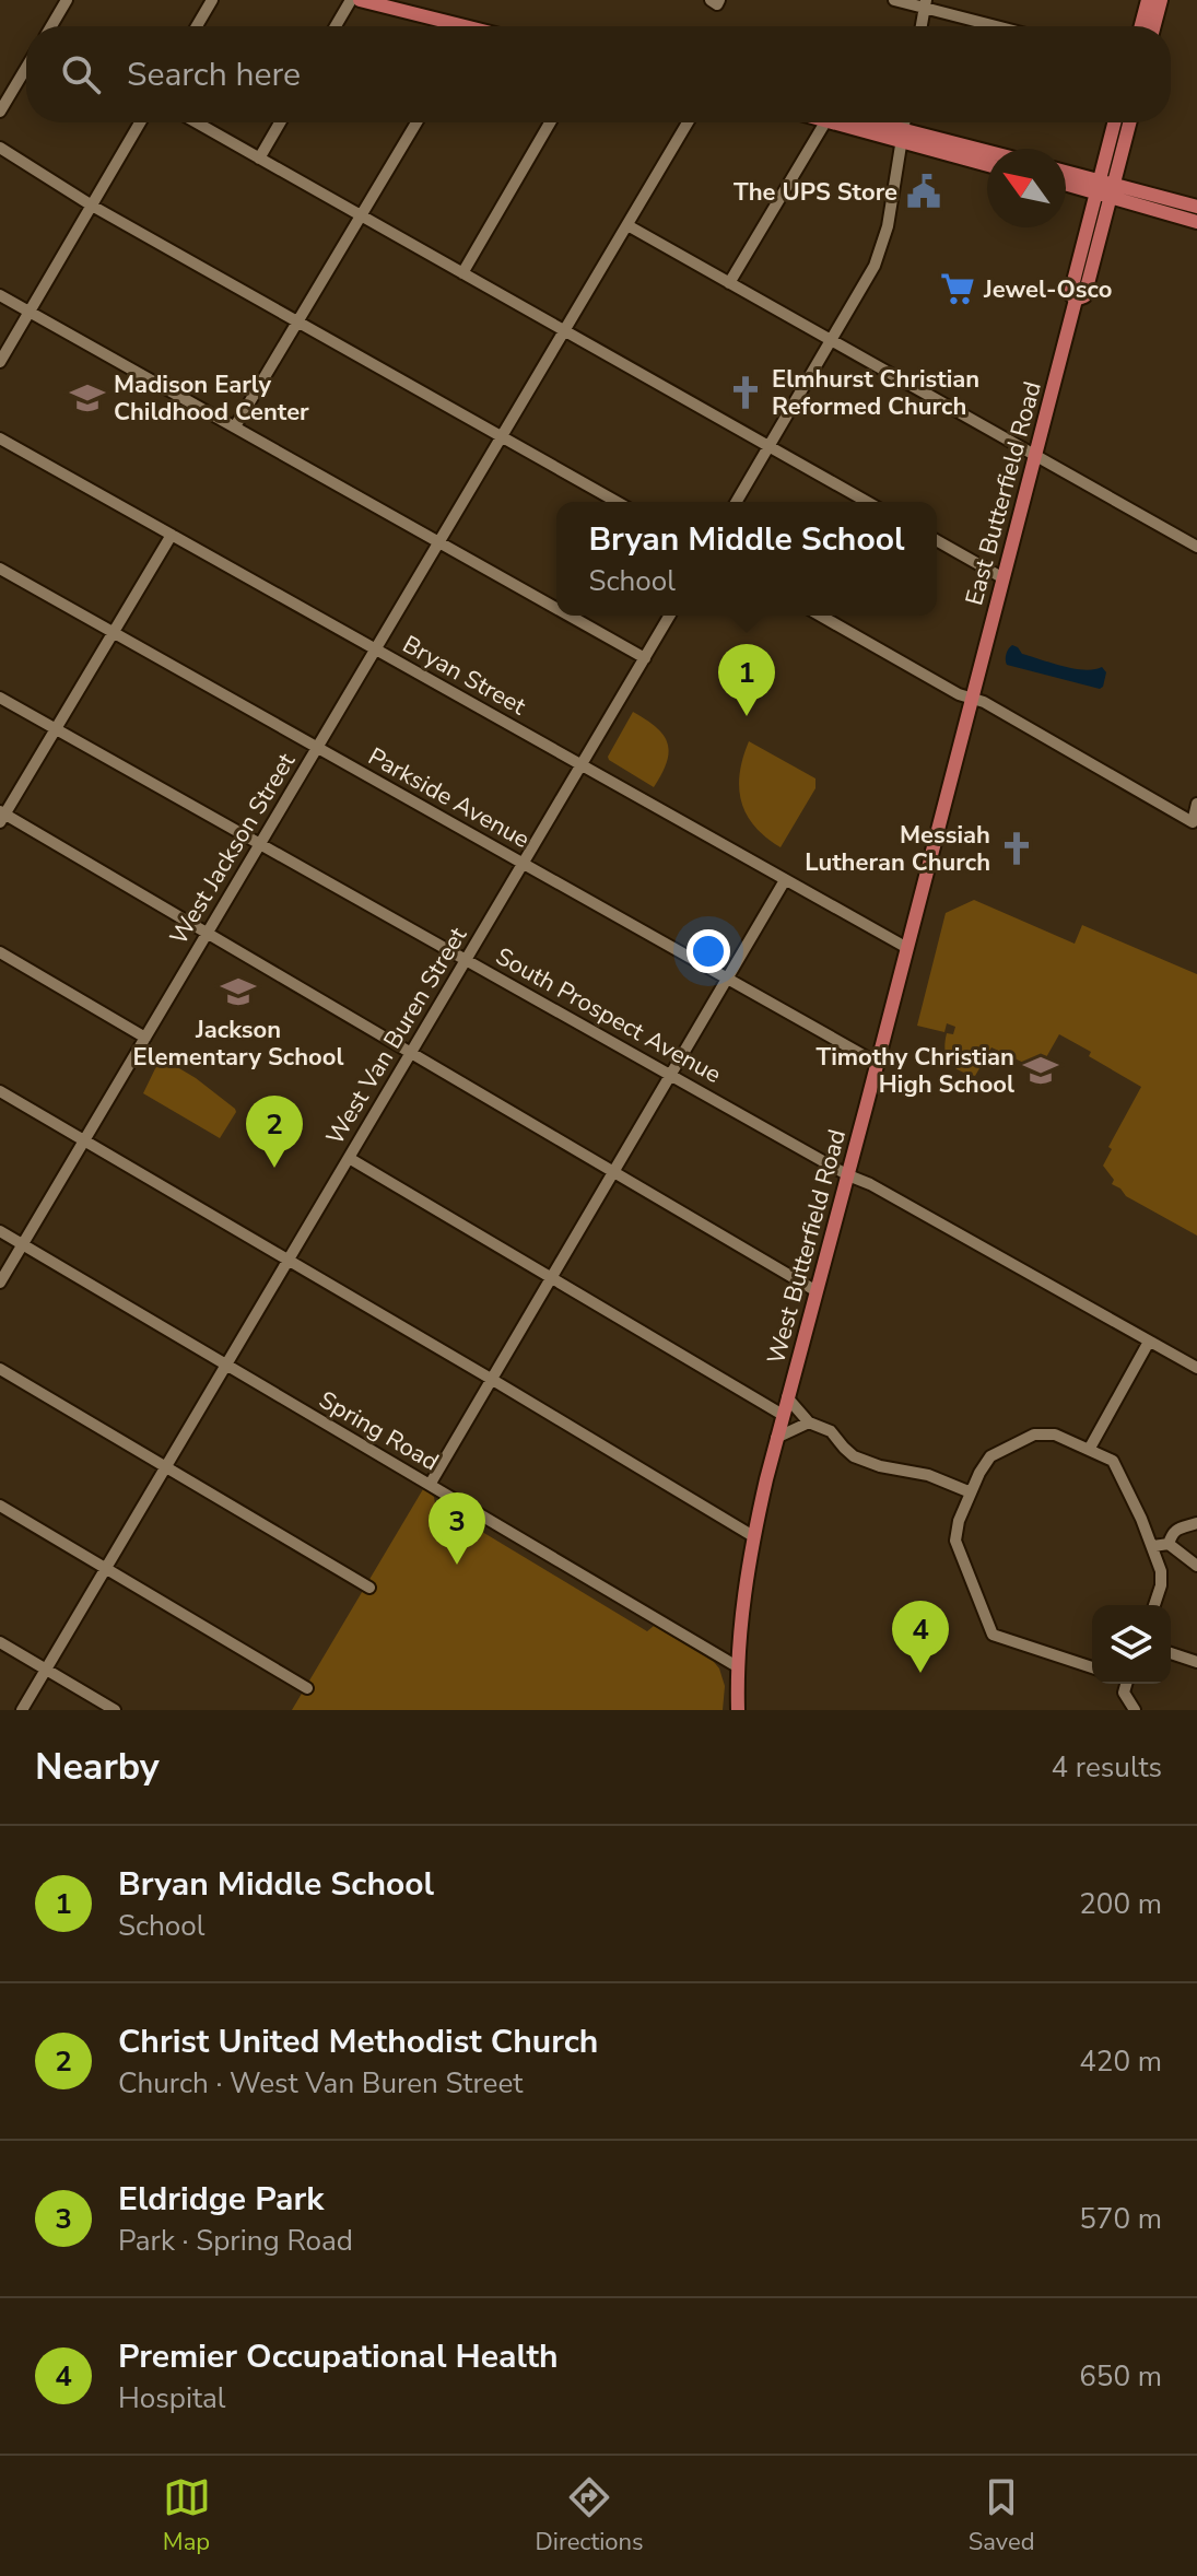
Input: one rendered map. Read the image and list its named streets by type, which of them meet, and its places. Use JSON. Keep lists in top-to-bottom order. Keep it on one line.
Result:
{"streets":{"main road":["East Butterfield Road","West Butterfield Road"],"street":["Bryan Street","Parkside Avenue","West Jackson Street","South Prospect Avenue","West Van Buren Street","Spring Road"]},"crossings":[["East Butterfield Road","West Butterfield Road"],["Bryan Street","West Jackson Street"],["Bryan Street","West Van Buren Street"],["Bryan Street","West Butterfield Road"],["Parkside Avenue","West Jackson Street"],["Parkside Avenue","West Van Buren Street"],["Parkside Avenue","West Butterfield Road"],["West Jackson Street","South Prospect Avenue"],["West Jackson Street","Spring Road"],["South Prospect Avenue","West Van Buren Street"],["South Prospect Avenue","West Butterfield Road"],["West Van Buren Street","Spring Road"],["West Butterfield Road","Spring Road"]],"places":{"public building":["The UPS Store"],"supermarket":["Jewel-Osco"],"church":["Elmhurst Christian Reformed Church","Messiah Lutheran Church"],"school or university":["Madison Early Childhood Center","Jackson Elementary School","Timothy Christian High School"]},"north":"top left","page":{"search":"Search here","popup":["Bryan Middle School","School"],"pins":["1","2","3","4"],"heading":["Nearby","4 results"],"list":[{"mark":"1","name":"Bryan Middle School","note":"School","value":"200 m"},{"mark":"2","name":"Christ United Methodist Church","note":"Church · West Van Buren Street","value":"420 m"},{"mark":"3","name":"Eldridge Park","note":"Park · Spring Road","value":"570 m"},{"mark":"4","name":"Premier Occupational Health","note":"Hospital","value":"650 m"}],"nav":["Map","Directions","Saved"]}}
